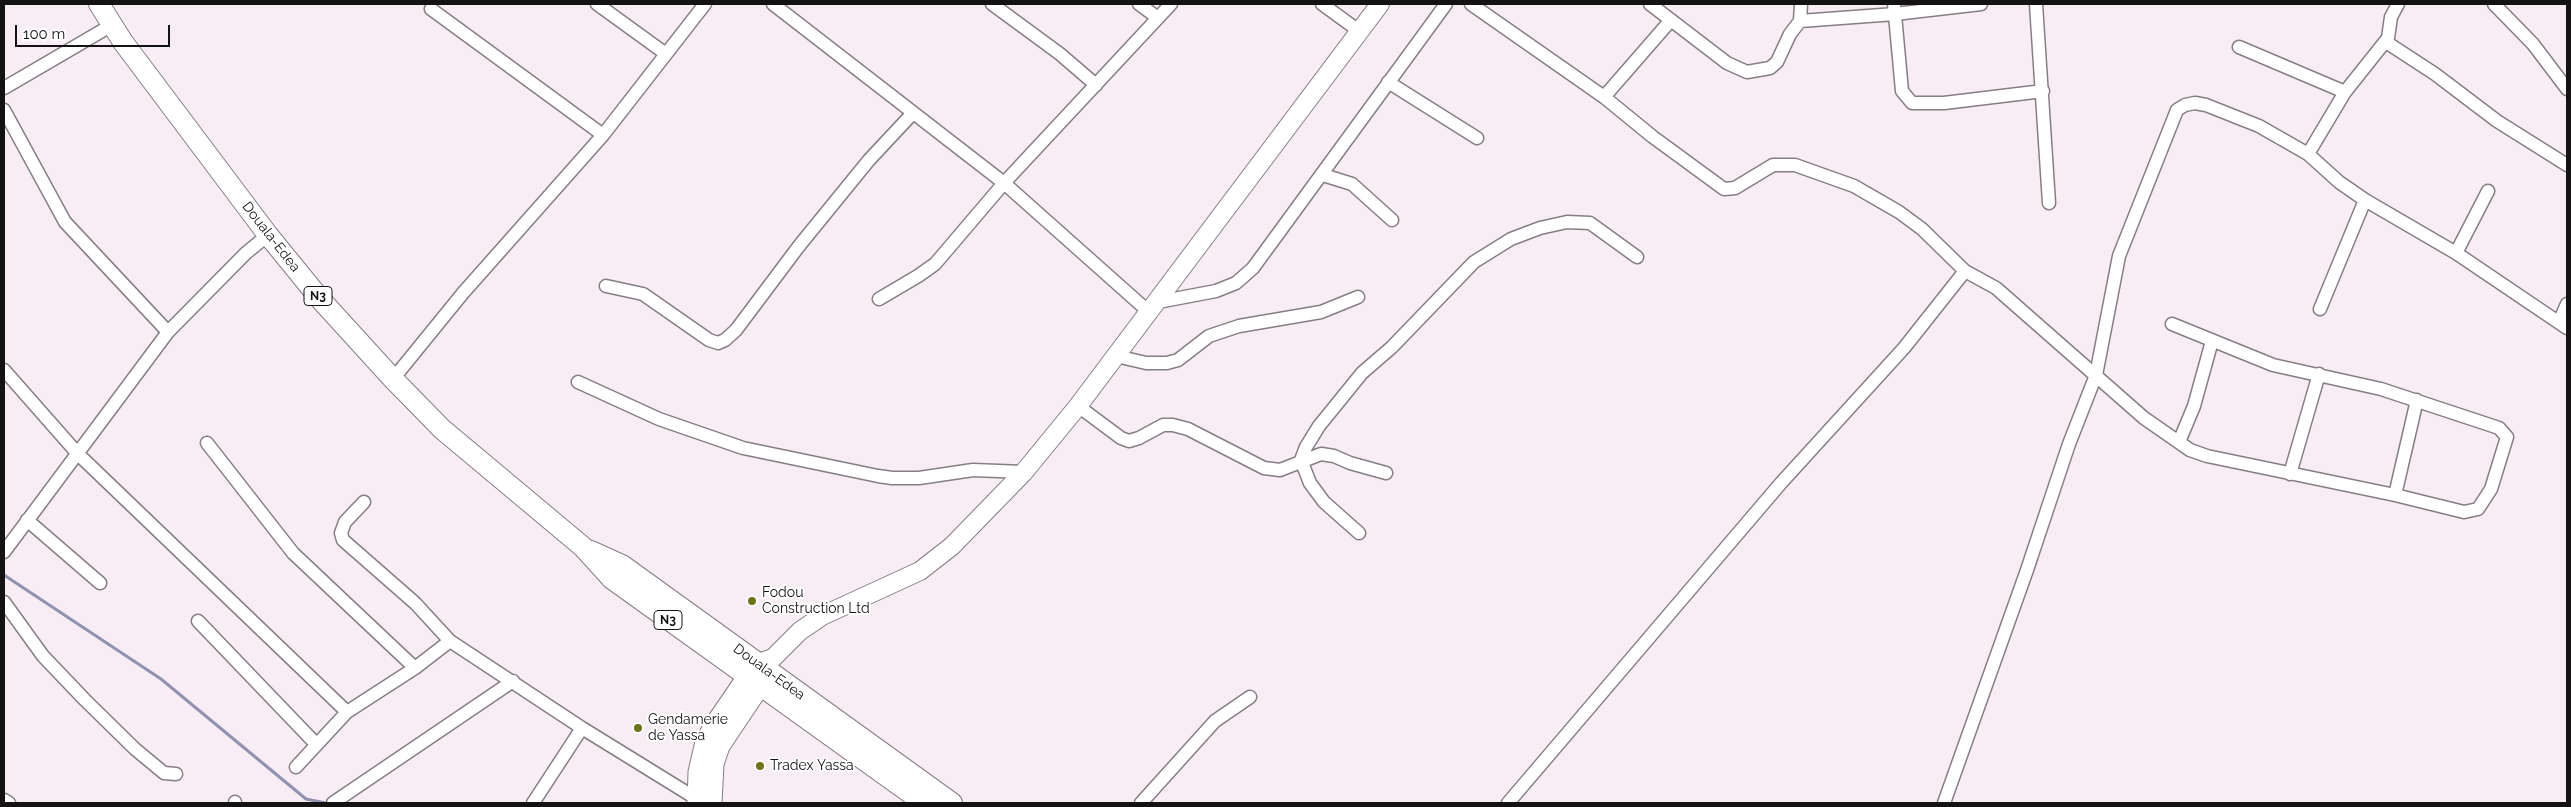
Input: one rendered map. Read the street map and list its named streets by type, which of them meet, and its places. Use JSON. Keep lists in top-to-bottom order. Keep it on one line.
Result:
{"streets":{"highway":["Douala-Edea","N3"]},"places":["Fodou Construction Ltd","Gendamerie de Yassa","Tradex Yassa"],"scale_bar":"100 m"}
